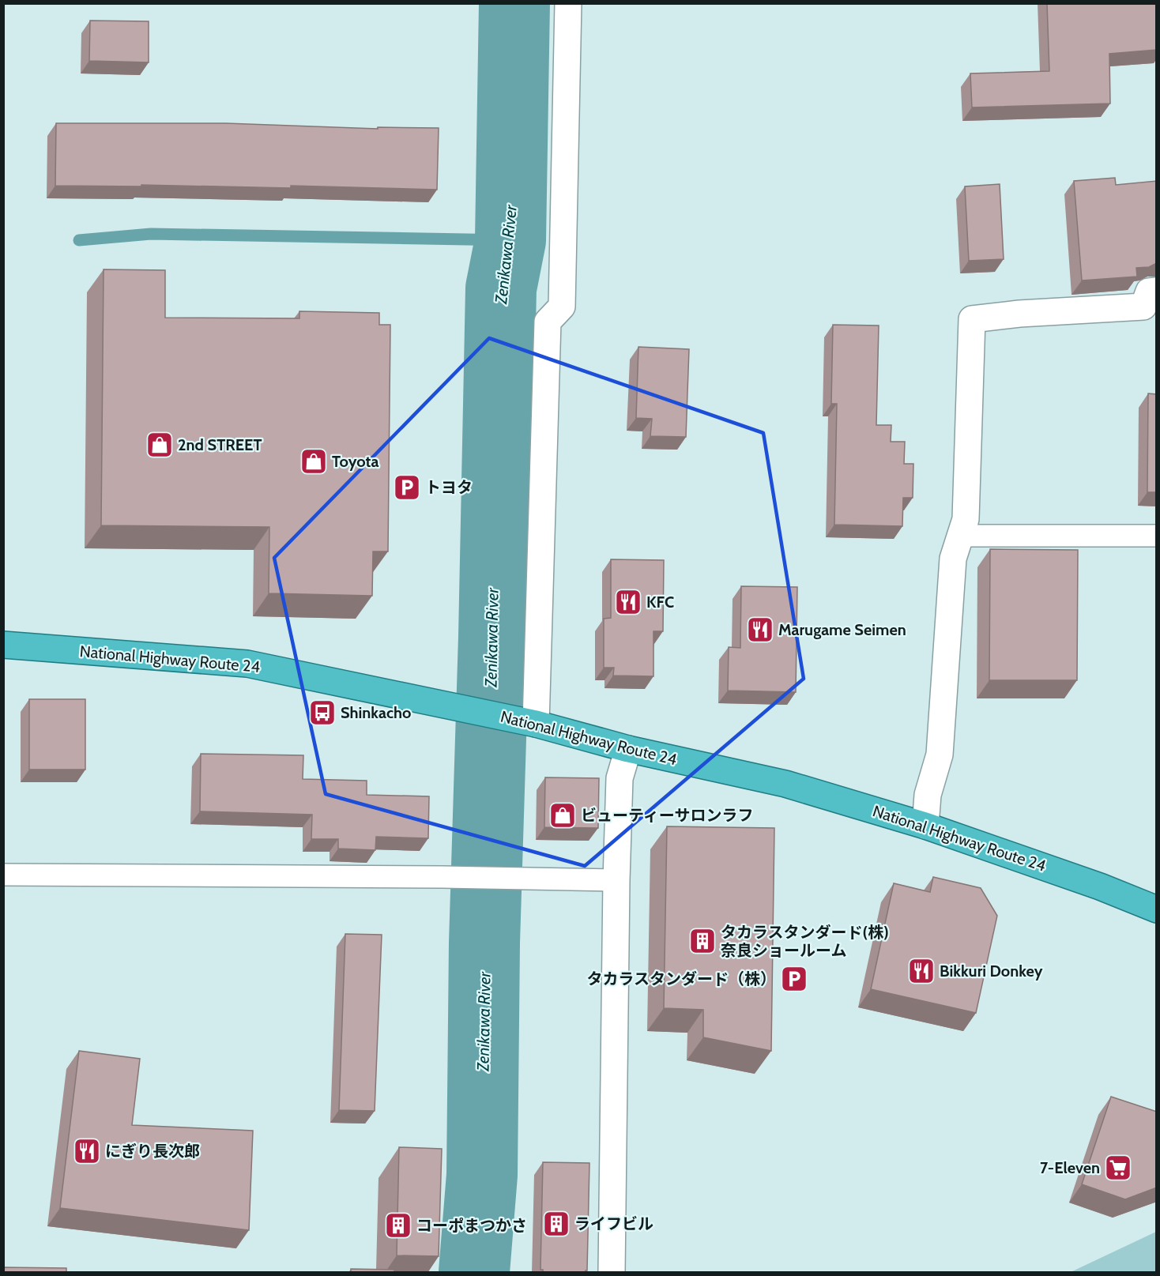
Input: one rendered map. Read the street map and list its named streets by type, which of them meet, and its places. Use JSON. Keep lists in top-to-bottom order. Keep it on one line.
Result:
{"streets":{"highway":["National Highway Route 24"]},"water":["Zenikawa River"],"places":{"shop":["2nd STREET","Toyota","ビューティーサロンラフ"],"parking":["トヨタ","タカラスタンダード（株）"],"restaurant":["KFC","Marugame Seimen","Bikkuri Donkey","にぎり長次郎"],"bus stop":["Shinkacho"],"building":["タカラスタンダード(株) 奈良ショールーム","ライフビル","コーポまつかさ"],"supermarket":["7-Eleven"]}}
